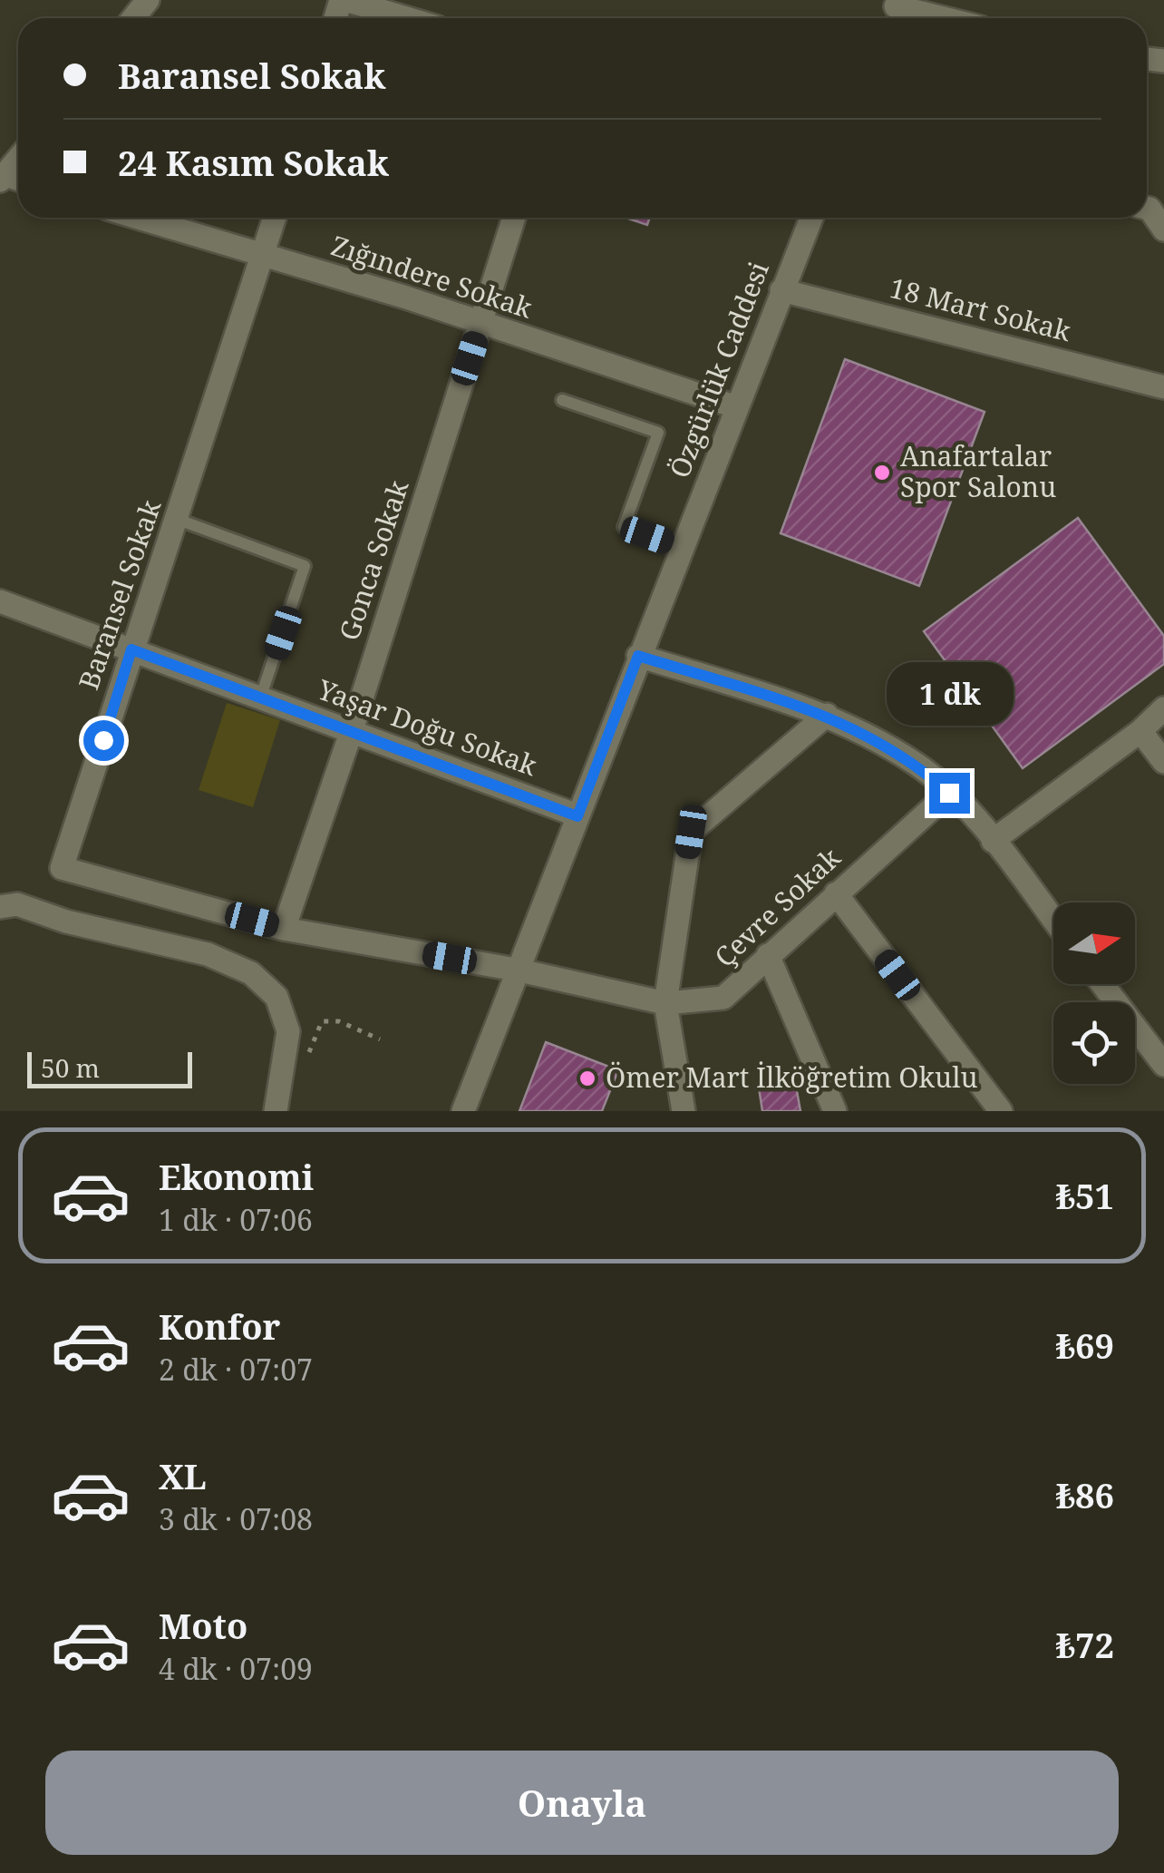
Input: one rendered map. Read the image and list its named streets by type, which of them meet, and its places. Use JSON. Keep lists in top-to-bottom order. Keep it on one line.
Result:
{"streets":{"street":["Zığındere Sokak","18 Mart Sokak","Özgürlük Caddesi","Gonca Sokak","Baransel Sokak","Yaşar Doğu Sokak","Çevre Sokak"]},"crossings":[["Zığındere Sokak","Özgürlük Caddesi"],["Zığındere Sokak","Gonca Sokak"],["Zığındere Sokak","Baransel Sokak"],["18 Mart Sokak","Özgürlük Caddesi"],["Özgürlük Caddesi","Baransel Sokak"],["Özgürlük Caddesi","Yaşar Doğu Sokak"],["Özgürlük Caddesi","Çevre Sokak"],["Gonca Sokak","Baransel Sokak"],["Gonca Sokak","Yaşar Doğu Sokak"],["Baransel Sokak","Yaşar Doğu Sokak"],["Baransel Sokak","Çevre Sokak"]],"places":["Anafartalar Spor Salonu","Ömer Mart İlköğretim Okulu"],"scale_bar":"50 m","north":"right","page":{"banner":["Baransel Sokak","24 Kasım Sokak"],"bubble":"1 dk","scale":"50 m","list":[{"name":"Ekonomi","note":"1 dk · 07:06","value":"₺51"},{"name":"Konfor","note":"2 dk · 07:07","value":"₺69"},{"name":"XL","note":"3 dk · 07:08","value":"₺86"},{"name":"Moto","note":"4 dk · 07:09","value":"₺72"}],"buttons":"Onayla"}}
